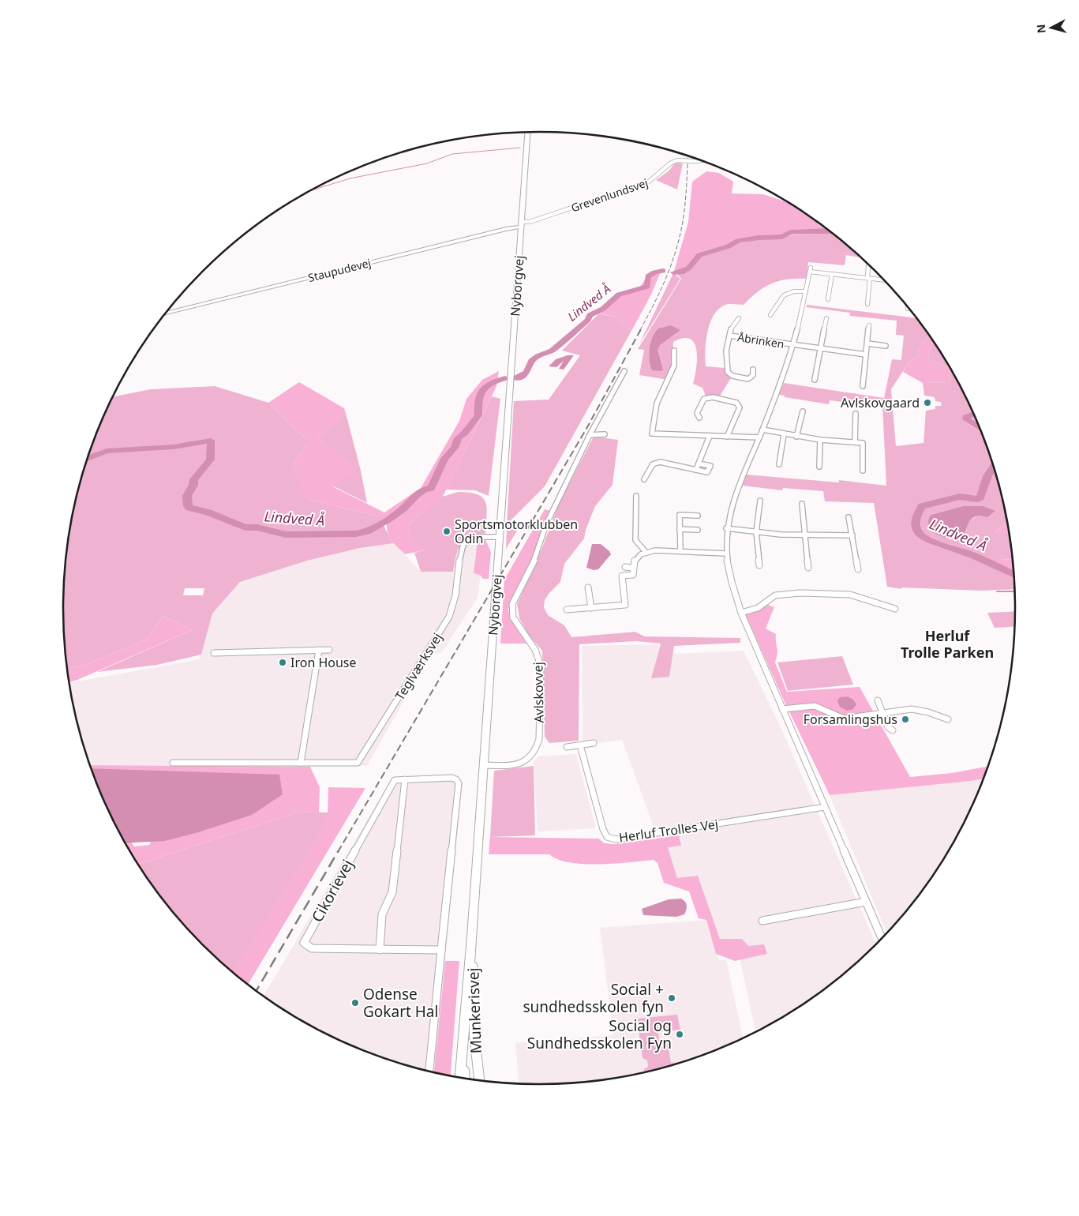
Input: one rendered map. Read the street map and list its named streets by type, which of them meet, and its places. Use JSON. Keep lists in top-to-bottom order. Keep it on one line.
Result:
{"streets":{"main road":["Staupudevej","Nyborgvej","Munkerisvej"],"street":["Grevenlundsvej","Åbrinken","Teglværksvej","Avlskovvej","Herluf Trolles Vej","Cikorievej"]},"crossings":[["Grevenlundsvej","Staupudevej"],["Grevenlundsvej","Nyborgvej"],["Staupudevej","Nyborgvej"],["Nyborgvej","Teglværksvej"],["Nyborgvej","Avlskovvej"],["Nyborgvej","Munkerisvej"]],"districts":["Herluf Trolle Parken"],"water":["Lindved Å"],"places":["Avlskovgaard","Sportsmotorklubben Odin","Iron House","Forsamlingshus","Social + sundhedsskolen fyn","Odense Gokart Hal","Social og Sundhedsskolen Fyn"],"north":"left"}
